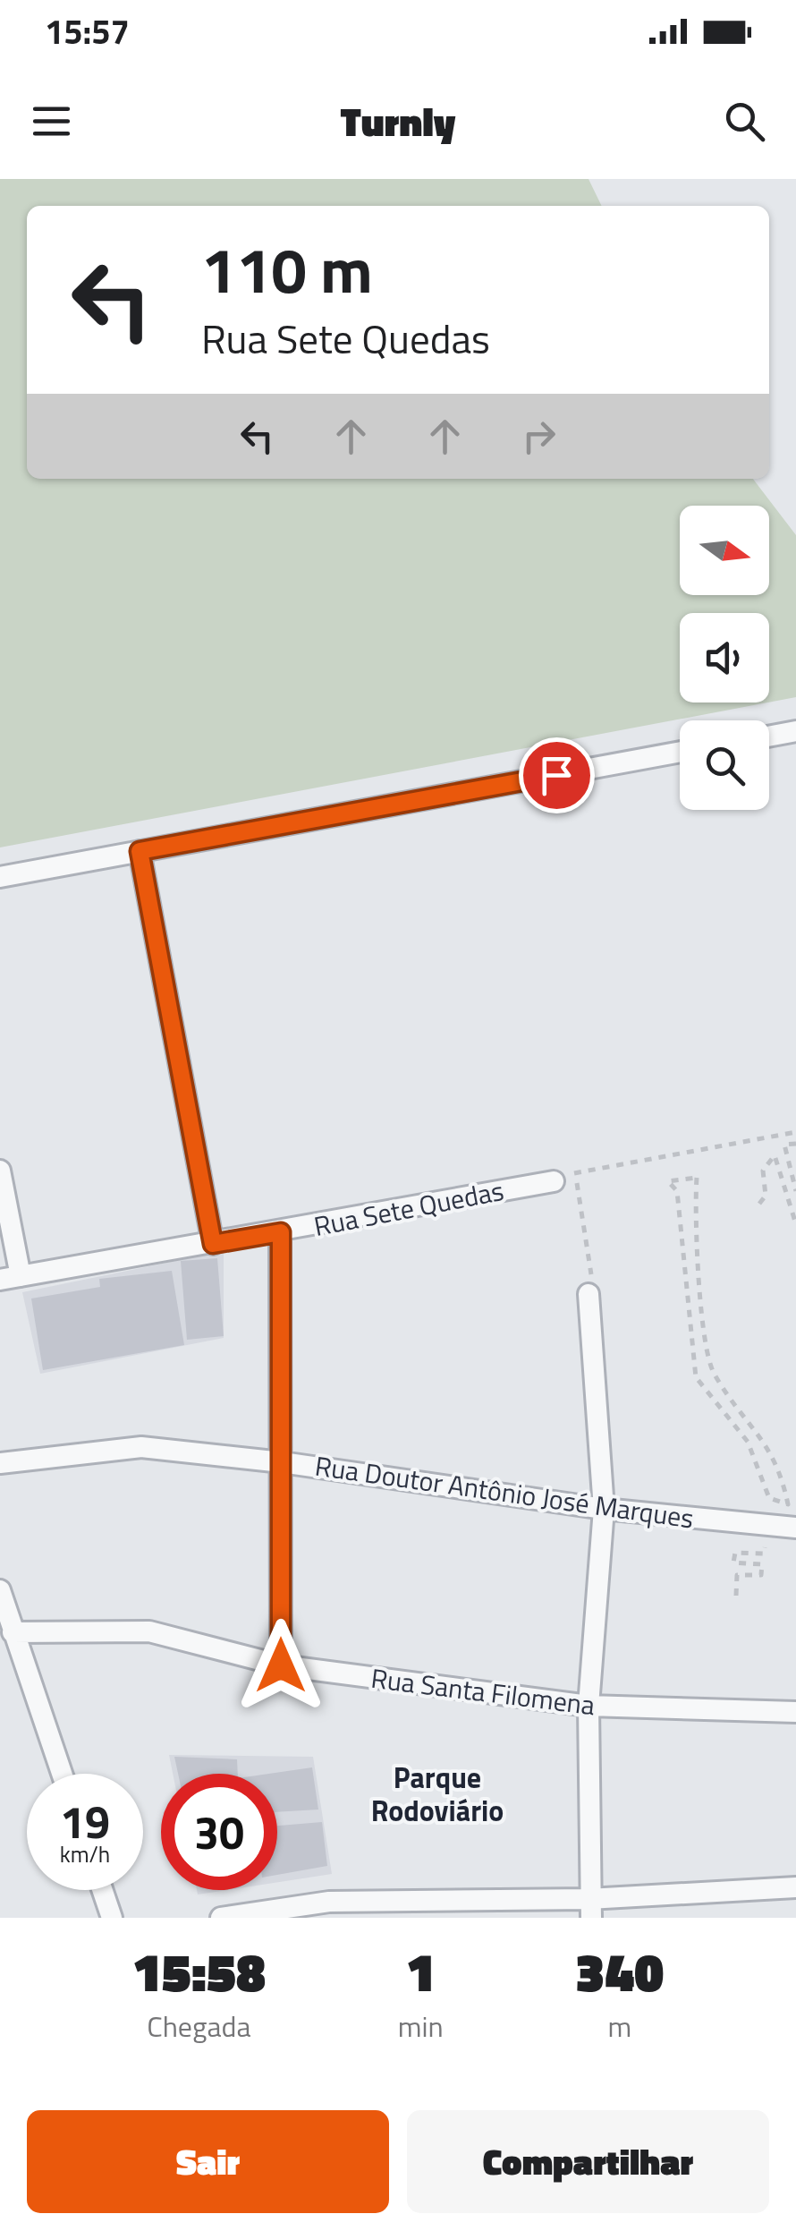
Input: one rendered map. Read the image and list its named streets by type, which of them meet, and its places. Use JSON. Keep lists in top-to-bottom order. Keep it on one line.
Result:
{"streets":{"street":["Rua Sete Quedas","Rua Doutor Antônio José Marques","Rua Santa Filomena"]},"districts":["Parque Rodoviário"],"north":"right","page":{"status":"15:57","header":"Turnly","turn":["110 m","Rua Sete Quedas"],"speed":"19 km/h","limit":"30","eta":["15:58","Chegada","1","min","340","m"],"buttons":["Sair","Compartilhar"]}}
